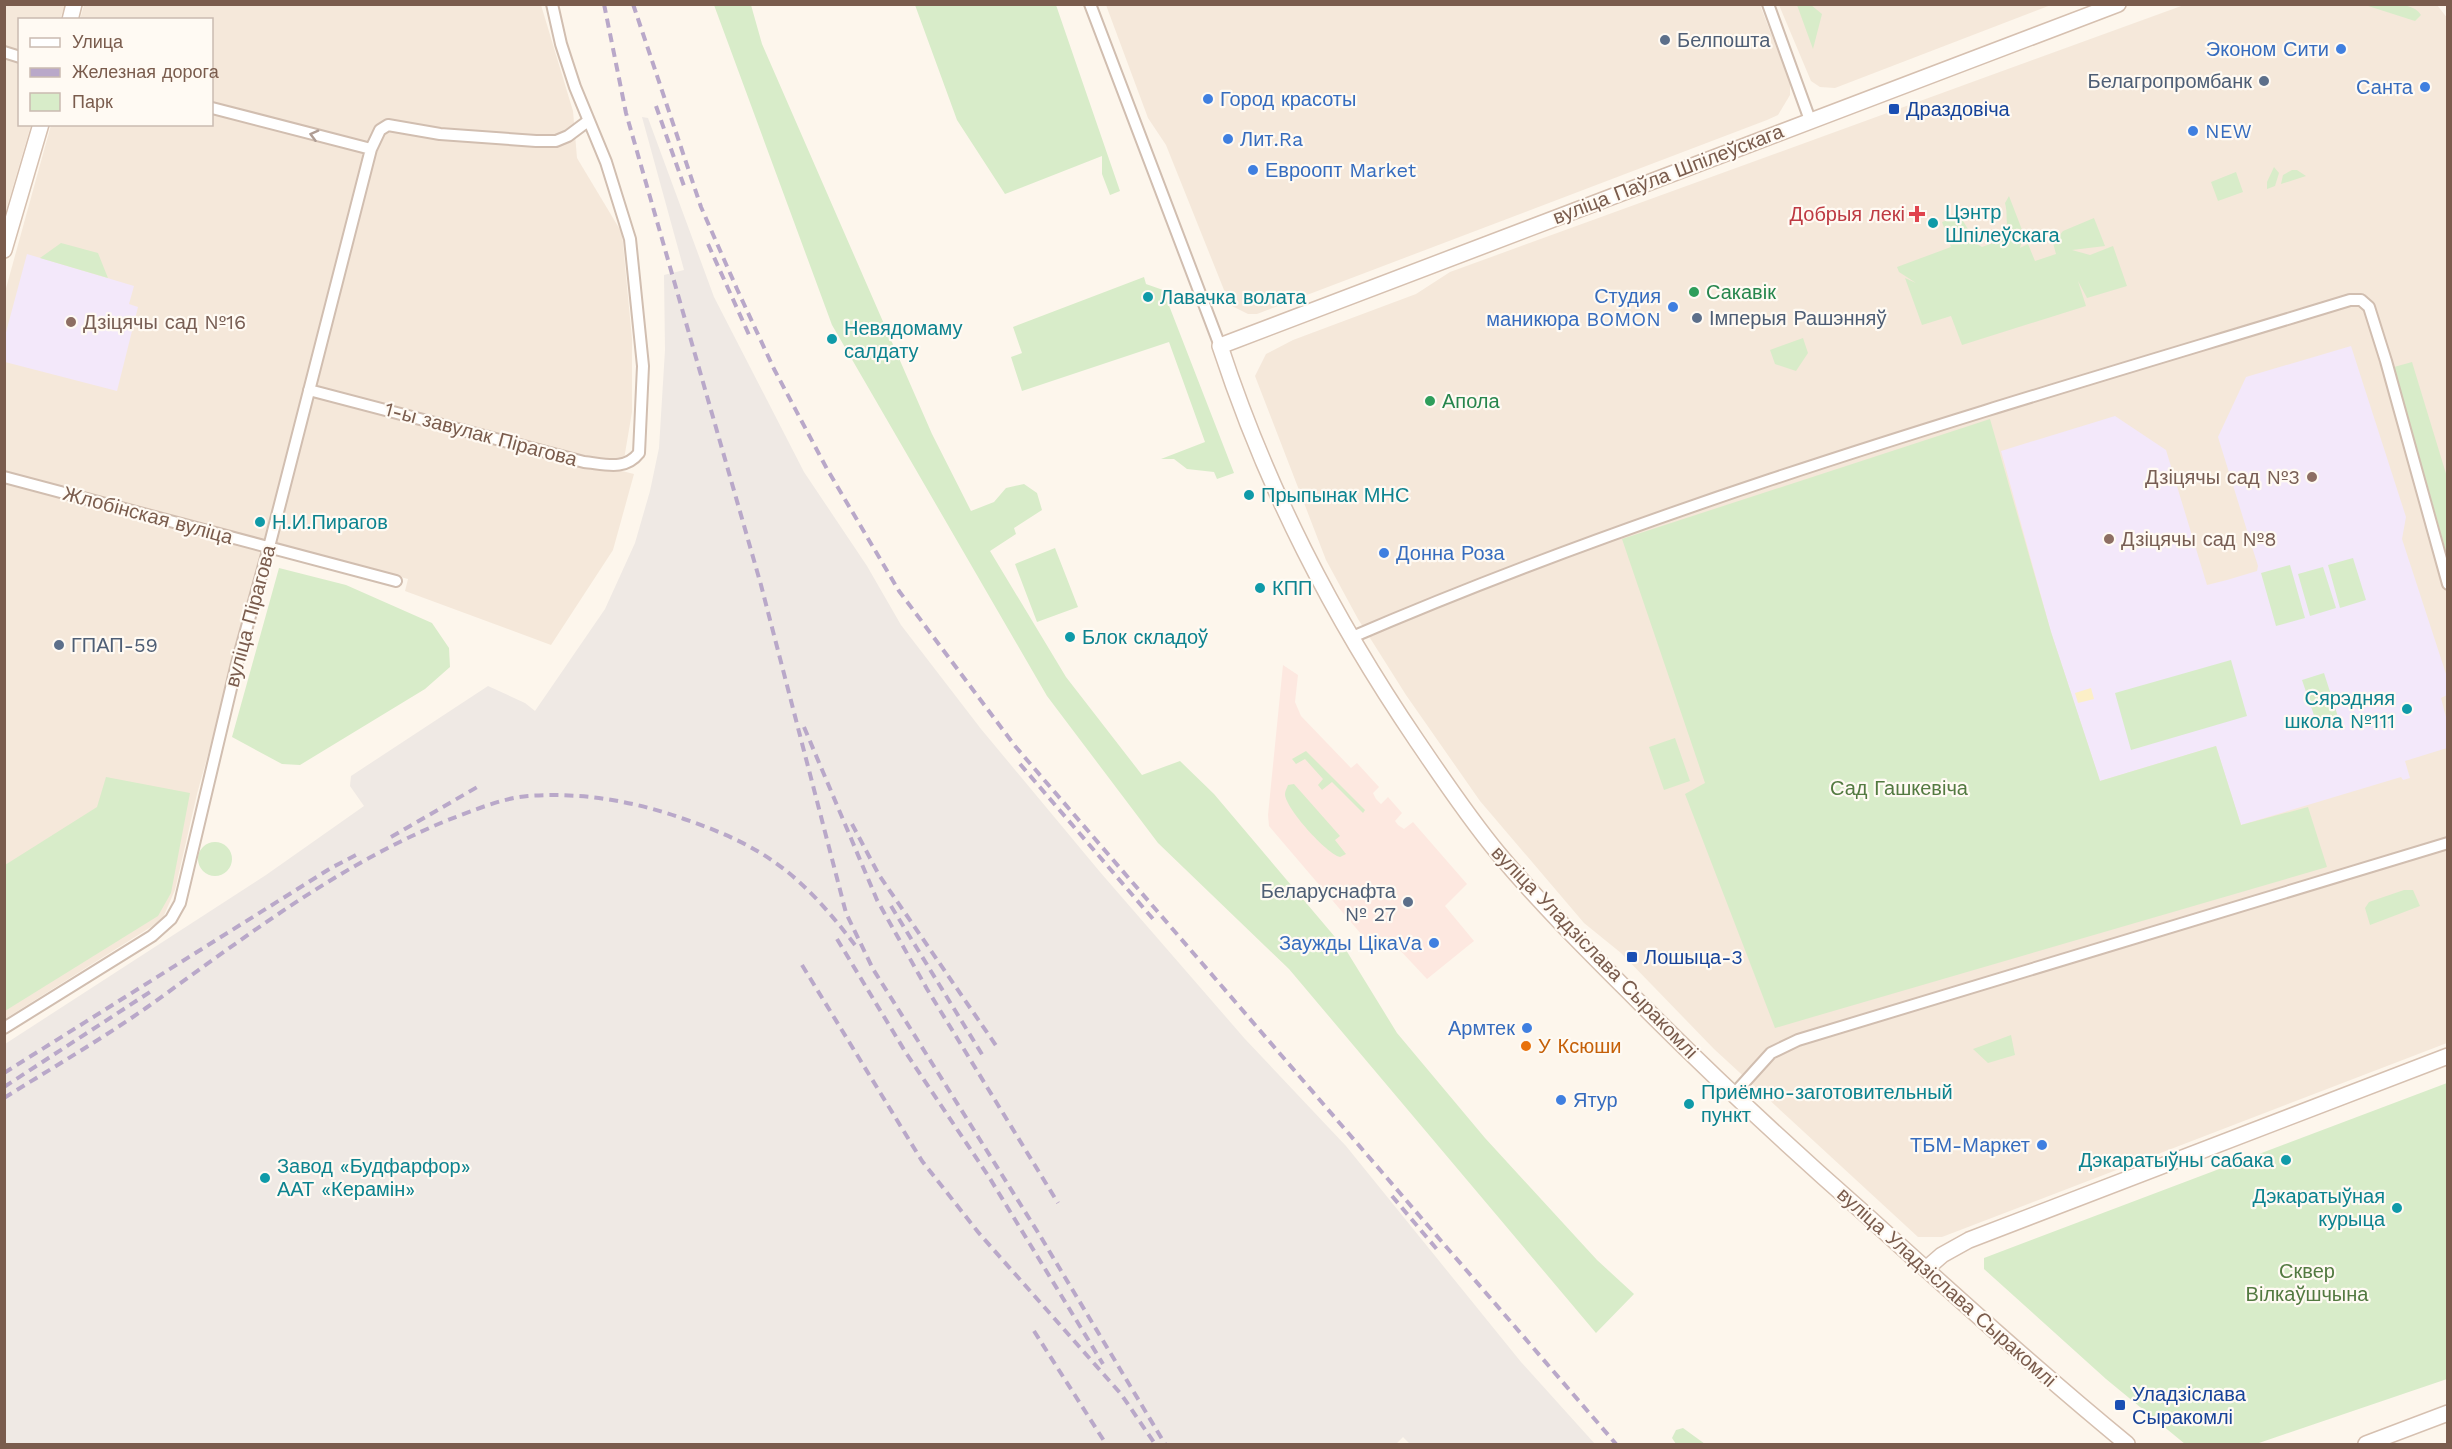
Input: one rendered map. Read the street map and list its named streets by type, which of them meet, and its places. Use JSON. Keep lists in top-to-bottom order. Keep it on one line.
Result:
{"streets":{"street":["вуліца Паўла Шпілеўскага","1-ы завулак Пірагова","Жлобінская вуліца","вуліца Пірагова","вуліца Уладзіслава Сыракомлі"]},"crossings":[["вуліца Паўла Шпілеўскага","вуліца Уладзіслава Сыракомлі"],["1-ы завулак Пірагова","вуліца Пірагова"],["Жлобінская вуліца","вуліца Пірагова"]],"parks":["Сад Гашкевіча","Сквер Вілкаўшчына"],"places":{"other":["Белпошта","Эконом Сити","Белагропромбанк","Санта","Город красоты","NEW","Лит.Ra","Евроопт Market","Цэнтр Шпілеўскага","Сакавік","Лавачка волата","Студия маникюра BOMON","Імперыя Рашэнняў","Дзіцячы сад №16","Невядомаму салдату","Апола","Дзіцячы сад №3","Прыпынак МНС","Н.И.Пирагов","Дзіцячы сад №8","Донна Роза","КПП","Блок складоў","ГПАП-59","Сярэдняя школа №111","Беларуснафта № 27","Заужды ЦікаVа","Армтек","У Ксюши","Ятур","Приёмно-заготовительный пункт","ТБМ-Маркет","Дэкаратыўны сабака","Завод «Будфарфор» ААТ «Керамін»","Дэкаратыўная курыца"],"transit":["Драздовіча","Лошыца-3","Уладзіслава Сыракомлі"],"health":["Добрыя лекі"]},"legend":["Улица","Железная дорога","Парк"]}
